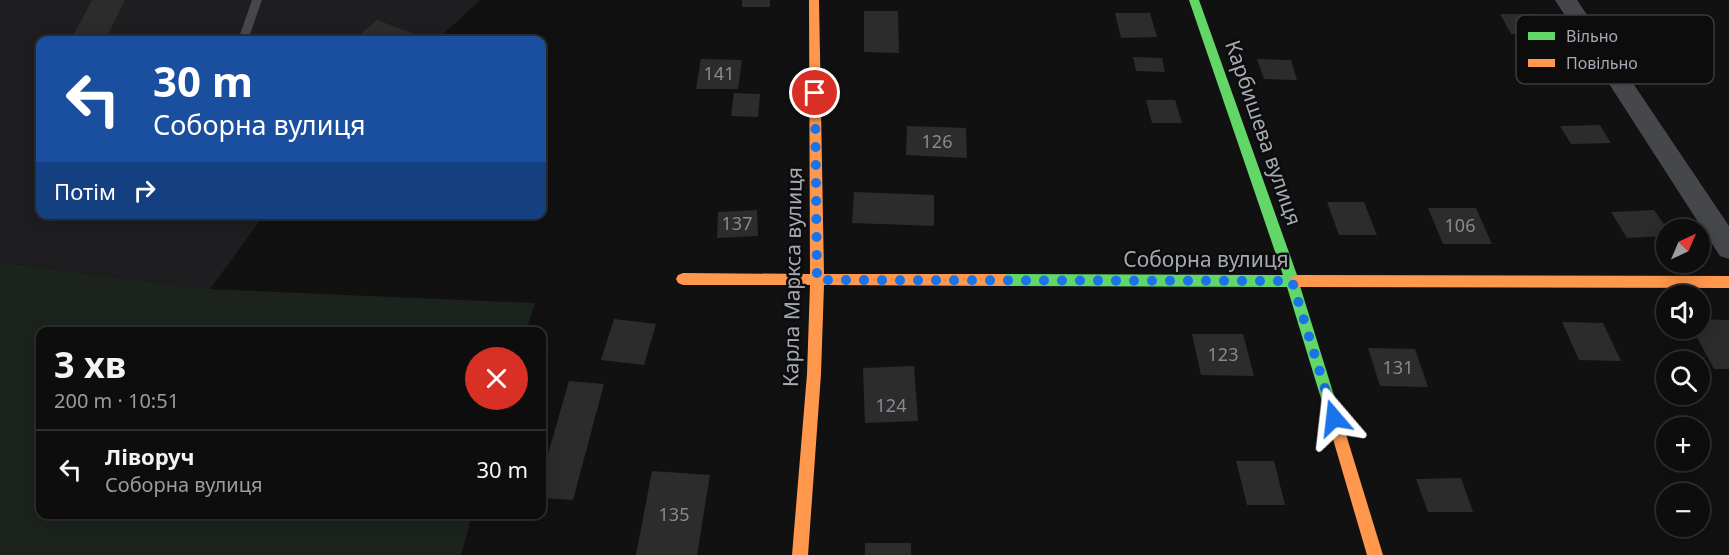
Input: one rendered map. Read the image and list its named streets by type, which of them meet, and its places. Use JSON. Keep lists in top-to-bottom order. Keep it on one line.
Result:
{"streets":{"street":["Карбишева вулиця","Соборна вулиця","Карла Маркса вулиця"]},"crossings":[["Карбишева вулиця","Соборна вулиця"],["Соборна вулиця","Карла Маркса вулиця"]],"house_numbers":["141","126","137","106","123","131","124","135"],"legend":["Вільно","Повільно"],"north":"top right","page":{"turn":["30 m","Соборна вулиця"],"then":"Потім","map_buttons":["+","−"],"heading":["3 хв","200 m · 10:51"],"list":[{"name":"Ліворуч","note":"Соборна вулиця","value":"30 m"}]}}
